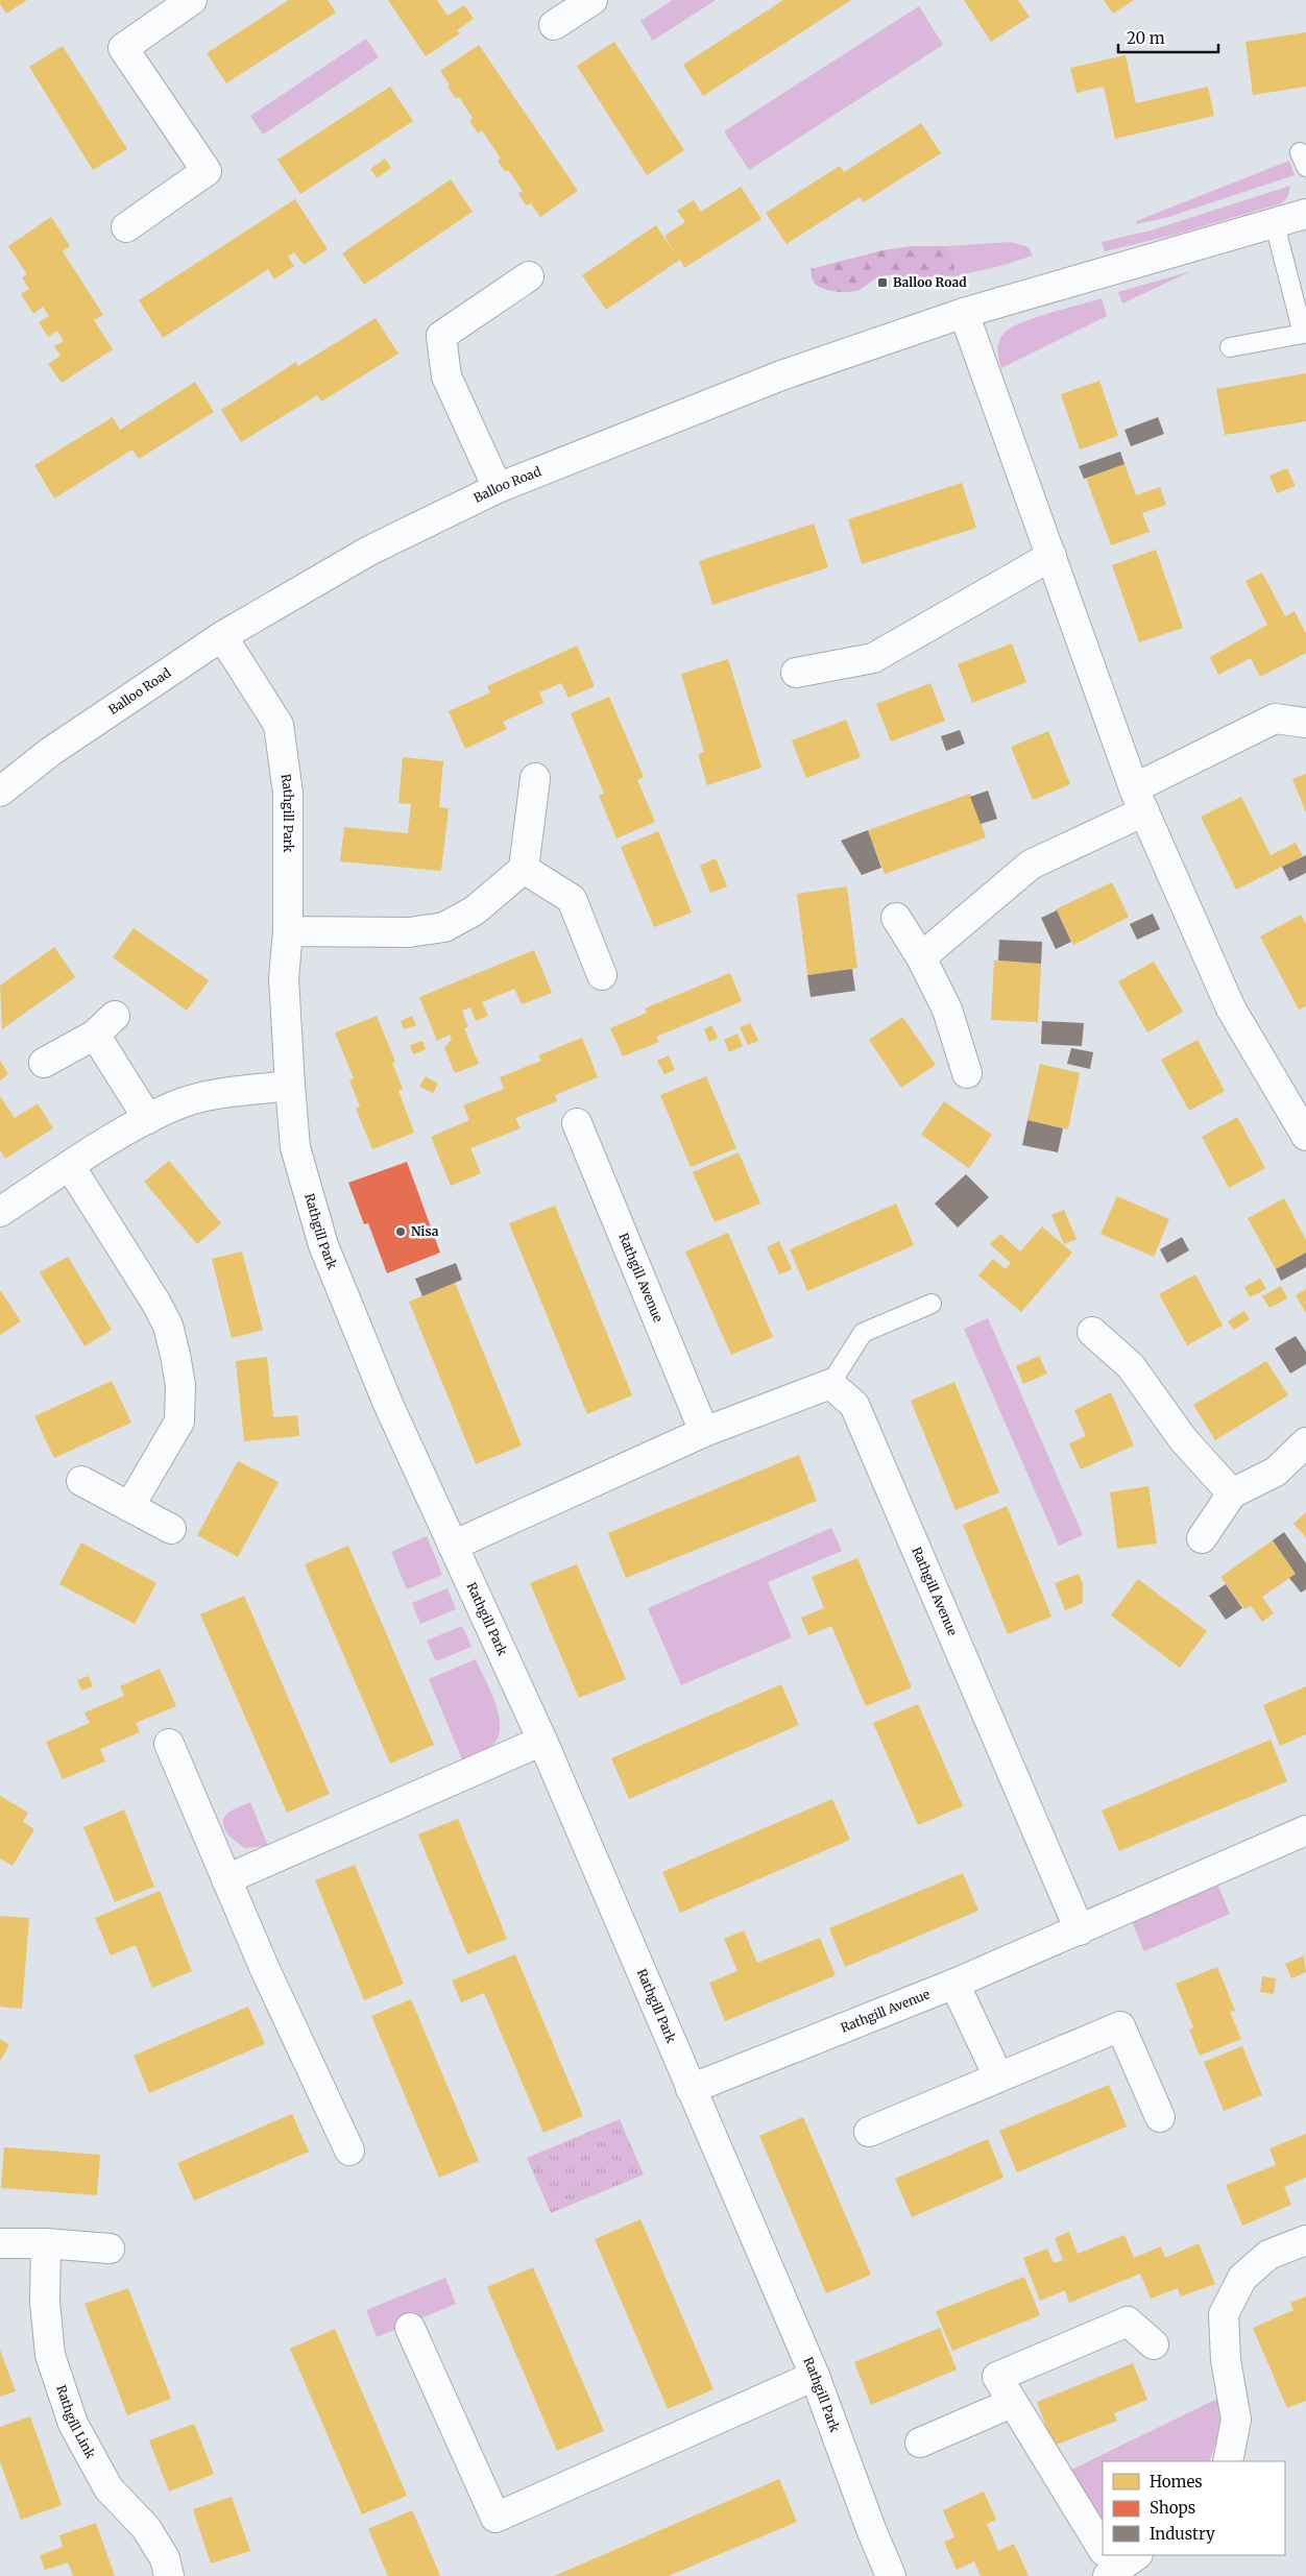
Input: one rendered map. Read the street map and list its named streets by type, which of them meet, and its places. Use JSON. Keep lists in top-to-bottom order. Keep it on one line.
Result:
{"streets":{"street":["Balloo Road","Rathgill Park","Rathgill Avenue","Rathgill Link"]},"crossings":[["Balloo Road","Rathgill Park"],["Rathgill Park","Rathgill Avenue"]],"places":{"transit":["Balloo Road"],"other":["Nisa"]},"legend":["Homes","Shops","Industry"],"scale_bar":"20 m"}
